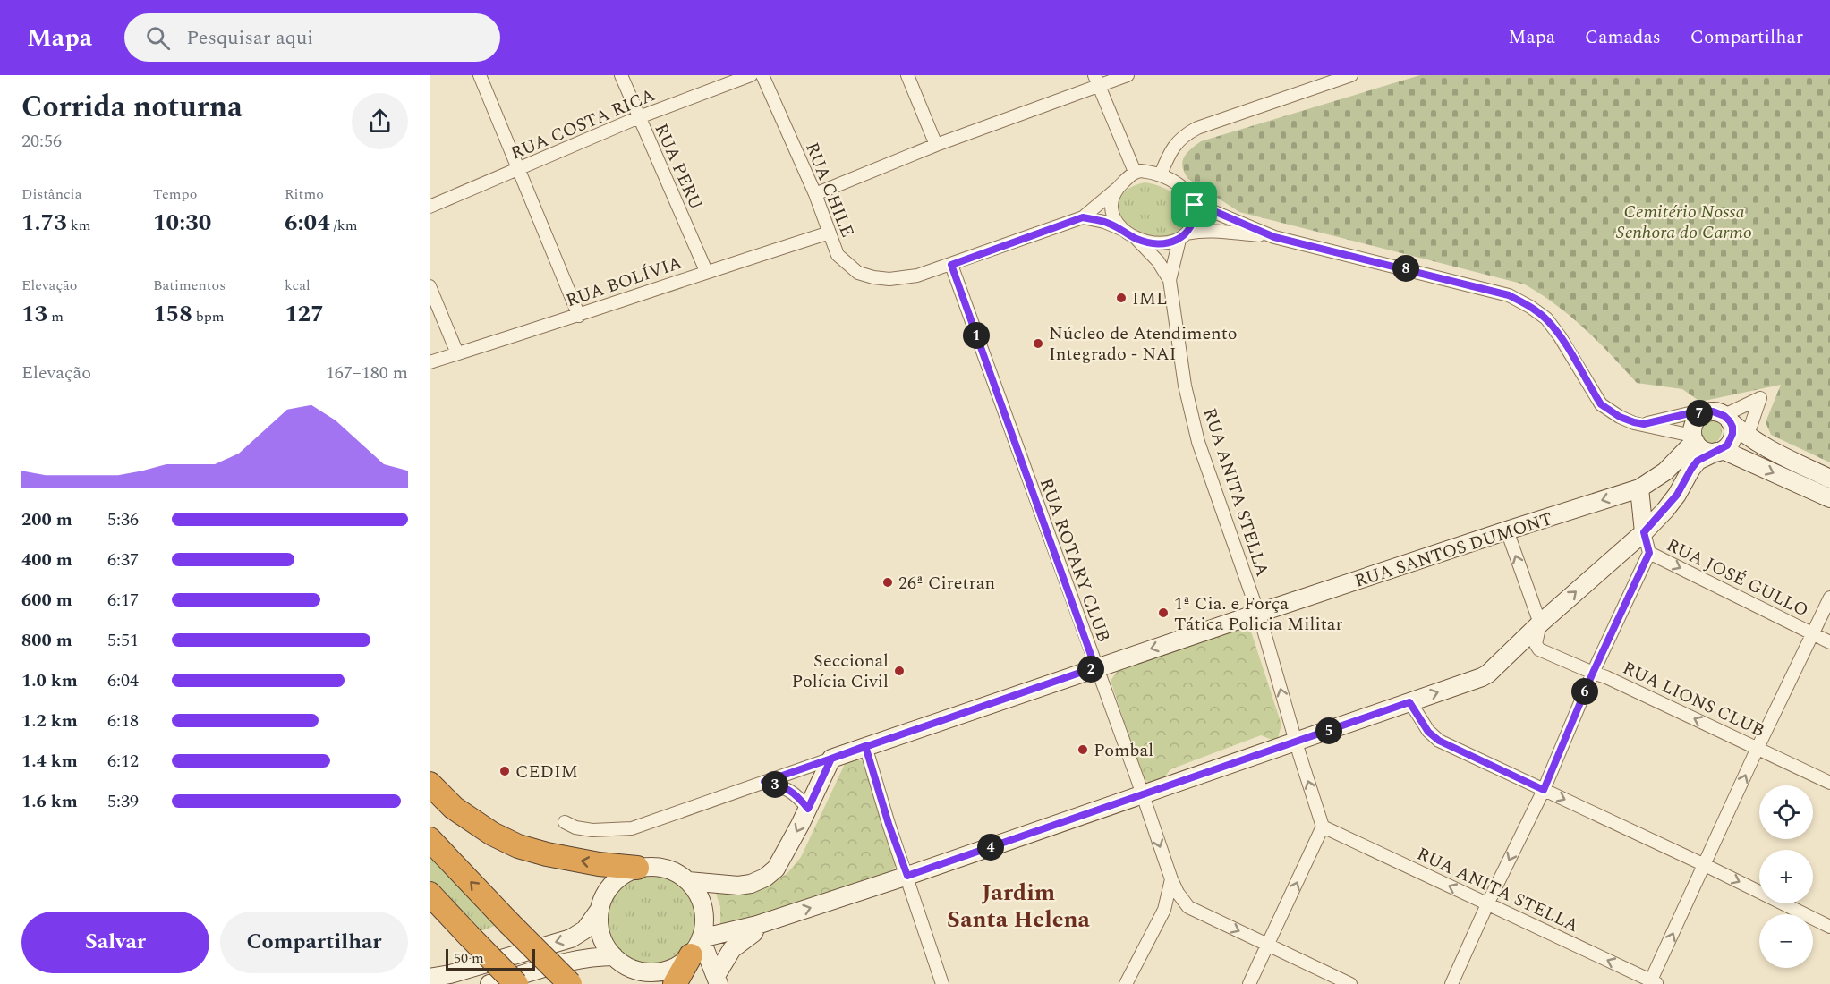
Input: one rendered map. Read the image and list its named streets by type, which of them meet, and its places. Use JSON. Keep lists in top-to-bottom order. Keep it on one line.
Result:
{"streets":{"street":["RUA COSTA RICA","RUA PERU","RUA CHILE","RUA BOLÍVIA","RUA ANITA STELLA","RUA SANTOS DUMONT","RUA ROTARY CLUB","RUA JOSÉ GULLO","RUA LIONS CLUB"]},"crossings":[["RUA COSTA RICA","RUA PERU"],["RUA PERU","RUA BOLÍVIA"],["RUA CHILE","RUA BOLÍVIA"],["RUA CHILE","RUA ROTARY CLUB"],["RUA ANITA STELLA","RUA SANTOS DUMONT"],["RUA SANTOS DUMONT","RUA ROTARY CLUB"],["RUA SANTOS DUMONT","RUA LIONS CLUB"]],"one_way":["RUA ANITA STELLA","RUA JOSÉ GULLO","RUA LIONS CLUB"],"districts":["Jardim Santa Helena"],"parks":["Cemitério Nossa Senhora do Carmo"],"places":["IML","Núcleo de Atendimento Integrado - NAI","26ª Ciretran","1ª Cia. e Força Tática Policia Militar","Seccional Polícia Civil","Pombal","CEDIM"],"scale_bar":"50 m","page":{"header":"Mapa","search":"Pesquisar aqui","nav":["Mapa","Camadas","Compartilhar"],"heading":["Corrida noturna","20:56"],"stats":[["Distância","1.73 km"],["Tempo","10:30"],["Ritmo","6:04 /km"],["Elevação","13 m"],["Batimentos","158 bpm"],["kcal","127"]],"pins":["8","1","7","2","6","5","3","4"],"chart":["Elevação","167–180 m"],"list":[{"name":"200 m","note":"5:36"},{"name":"400 m","note":"6:37"},{"name":"600 m","note":"6:17"},{"name":"800 m","note":"5:51"},{"name":"1.0 km","note":"6:04"},{"name":"1.2 km","note":"6:18"},{"name":"1.4 km","note":"6:12"},{"name":"1.6 km","note":"5:39"}],"map_buttons":["+","−"],"buttons":["Salvar","Compartilhar"],"scale":"50 m"}}
